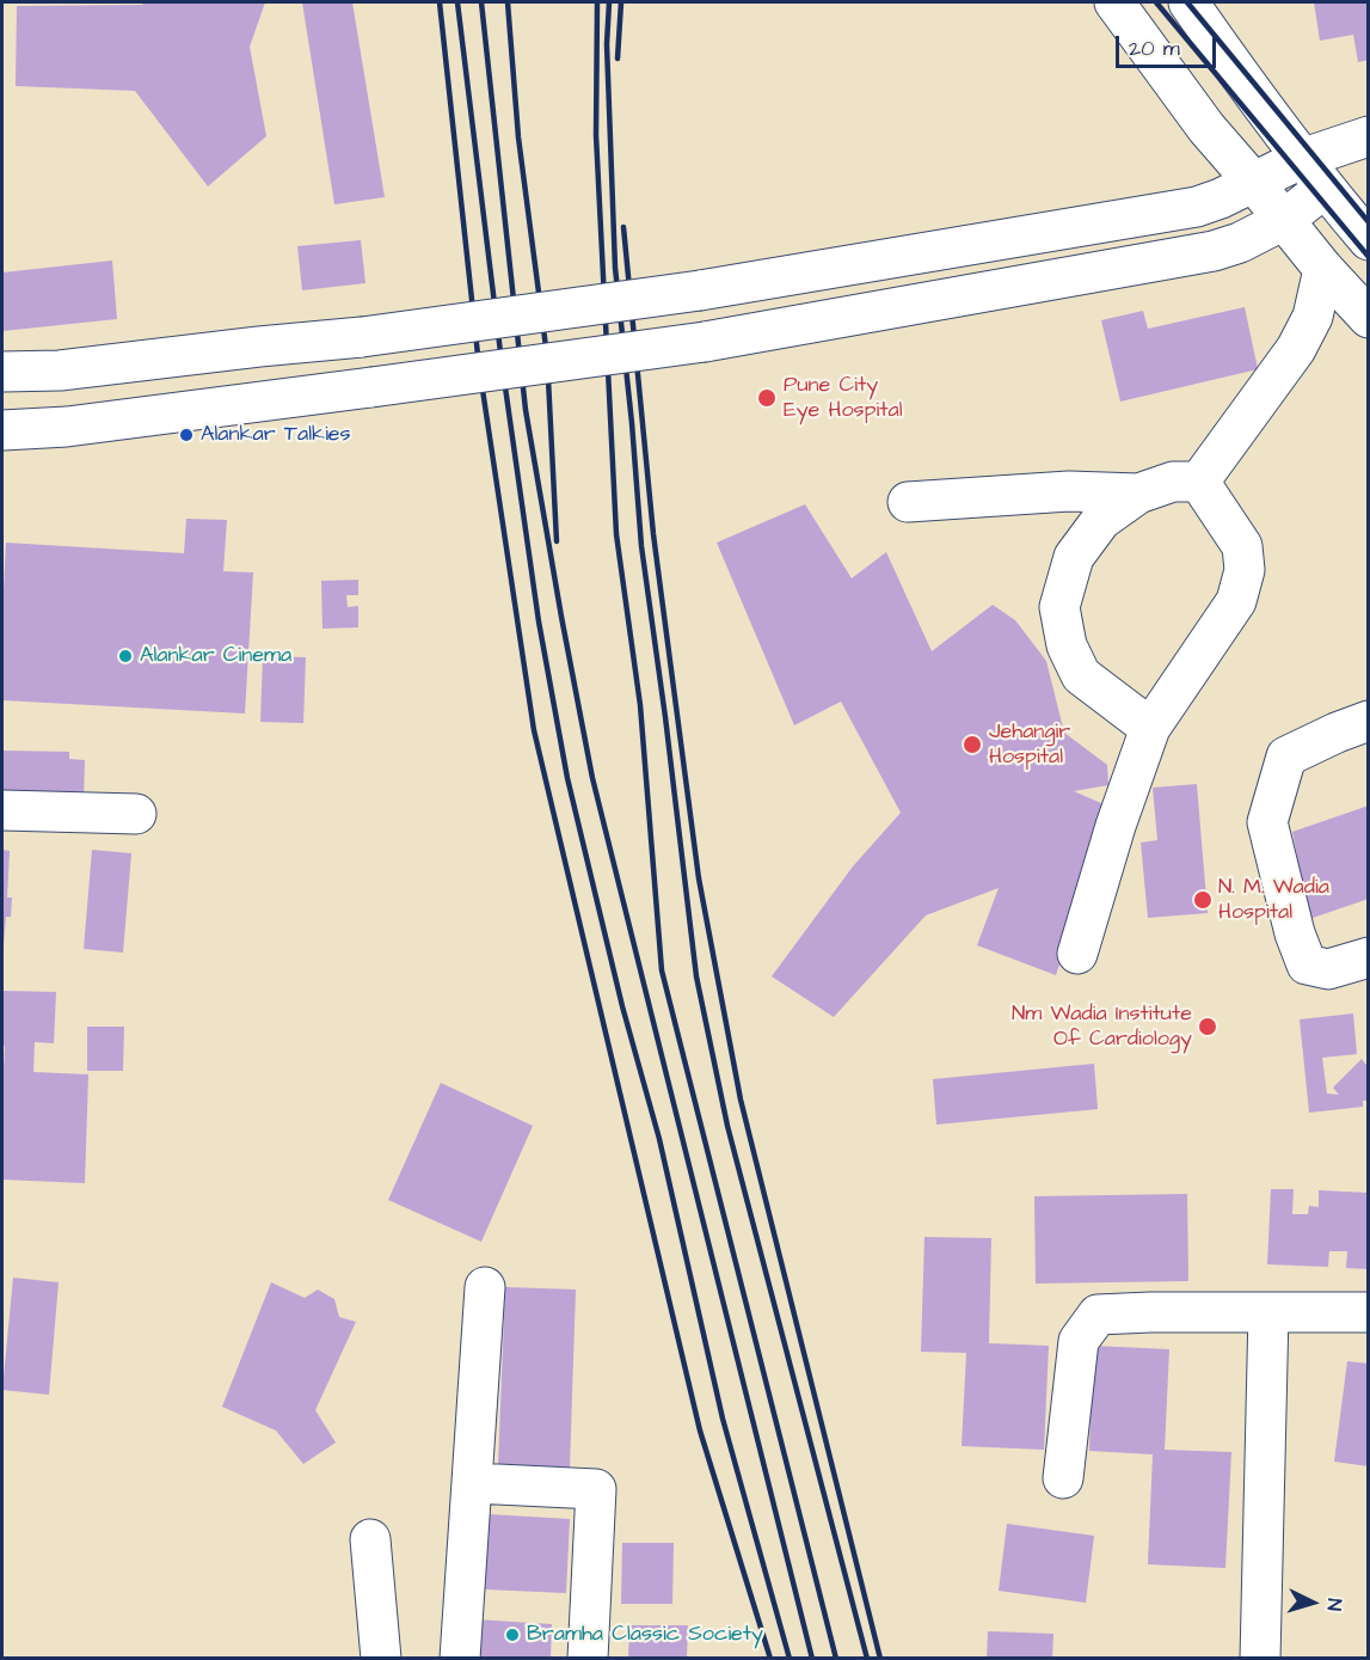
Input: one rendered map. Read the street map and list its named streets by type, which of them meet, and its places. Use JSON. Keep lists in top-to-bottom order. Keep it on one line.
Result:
{"places":["Pune City Eye Hospital","Alankar Talkies","Alankar Cinema","Jehangir Hospital","N. M. Wadia Hospital","Nm Wadia Institute Of Cardiology","Bramha Classic Society"],"scale_bar":"20 m","north":"right"}
